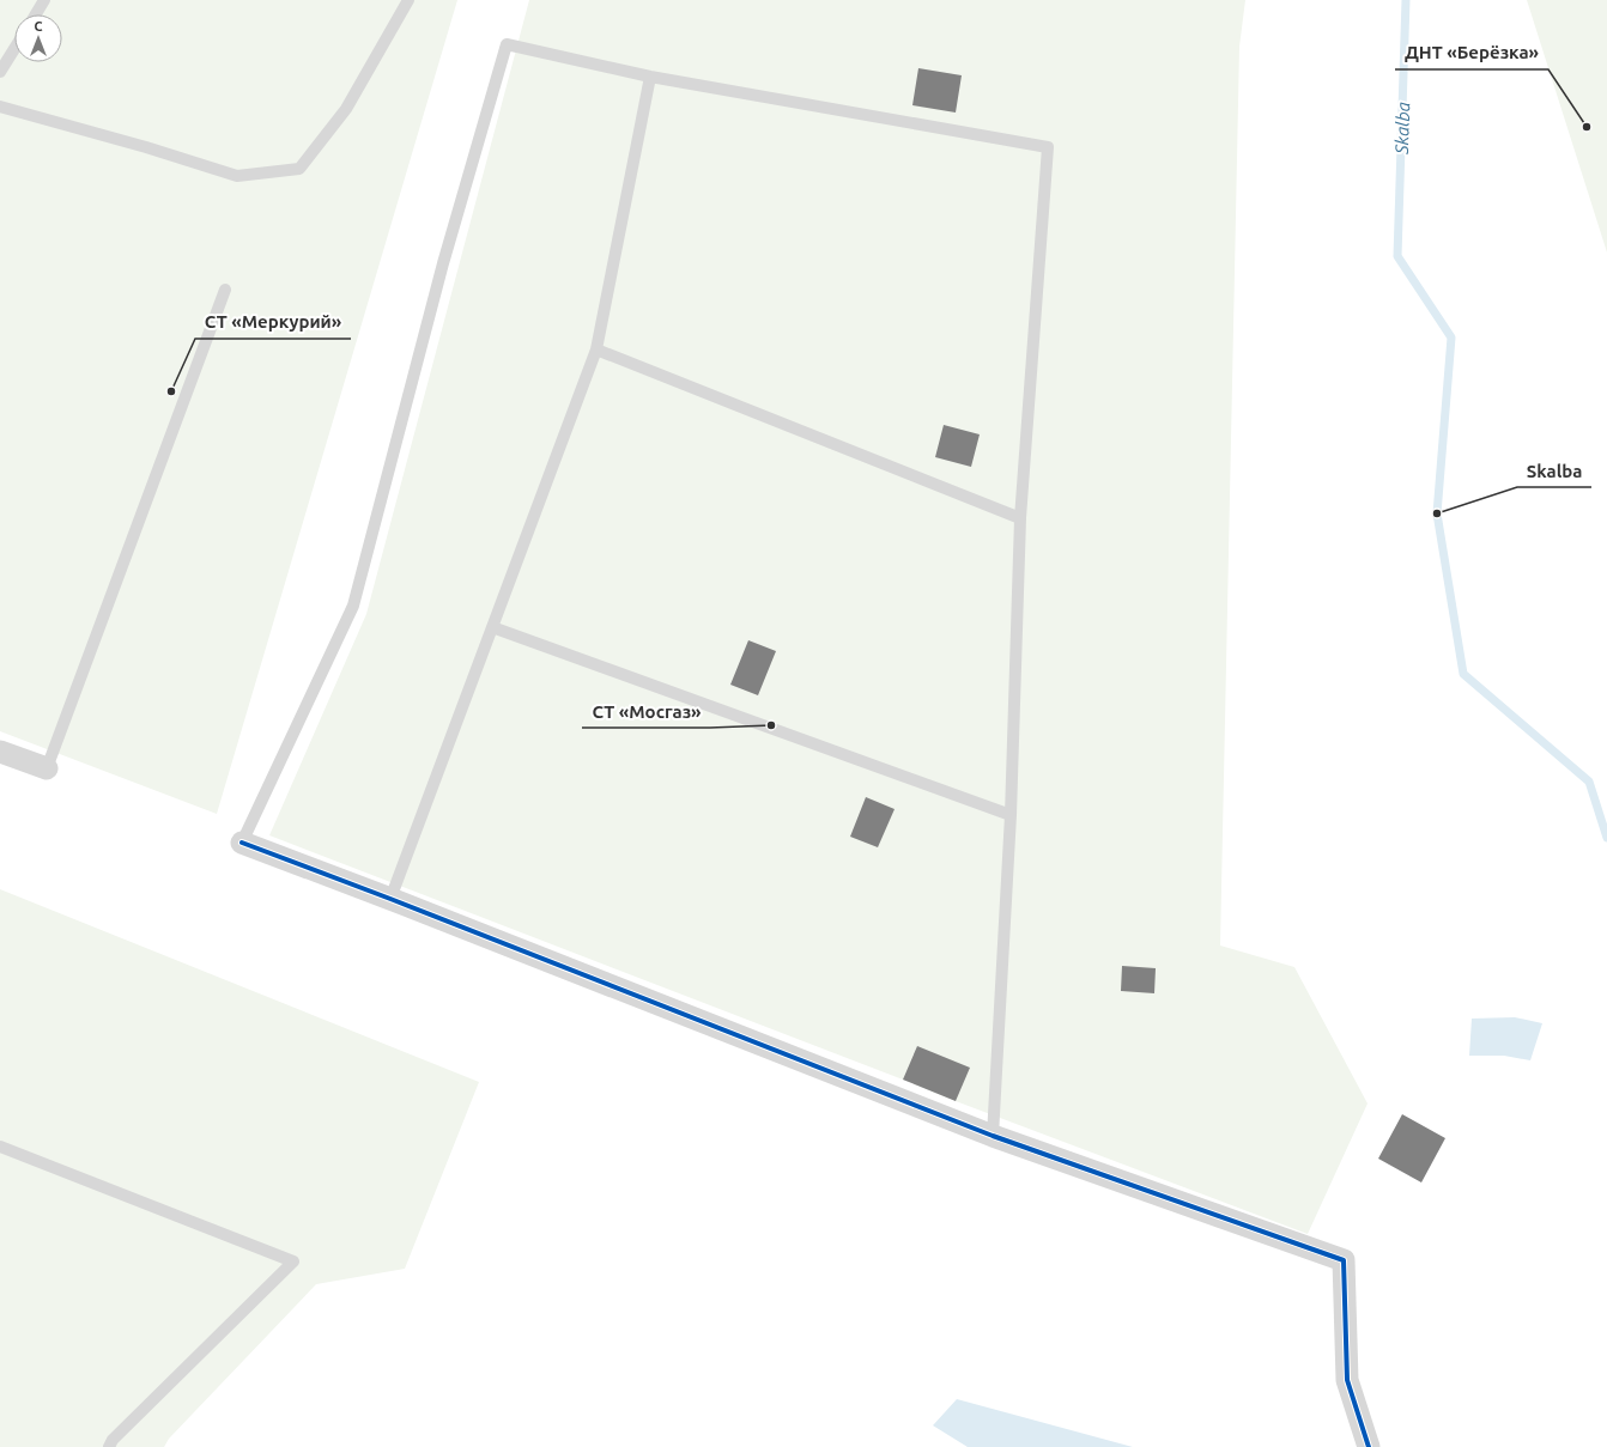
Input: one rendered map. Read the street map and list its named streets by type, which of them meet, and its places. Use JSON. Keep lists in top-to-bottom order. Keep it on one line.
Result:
{"water":["Skalba"],"places":["ДНТ «Берёзка»","СТ «Меркурий»","Skalba","СТ «Мосгаз»"],"north":"top"}
